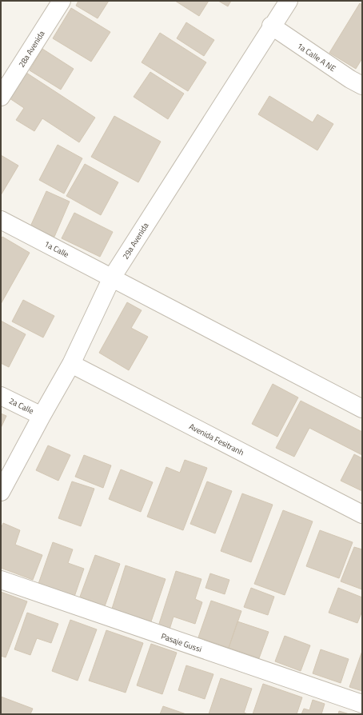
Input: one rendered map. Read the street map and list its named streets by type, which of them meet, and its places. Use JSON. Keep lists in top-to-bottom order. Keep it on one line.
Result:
{"streets":{"street":["28a Avenida","1a Calle A NE","29a Avenida","1a Calle","2a Calle","Avenida Fesitranh","Pasaje Gussi"]},"crossings":[["1a Calle A NE","29a Avenida"],["29a Avenida","1a Calle"],["29a Avenida","2a Calle"],["29a Avenida","Avenida Fesitranh"]]}
